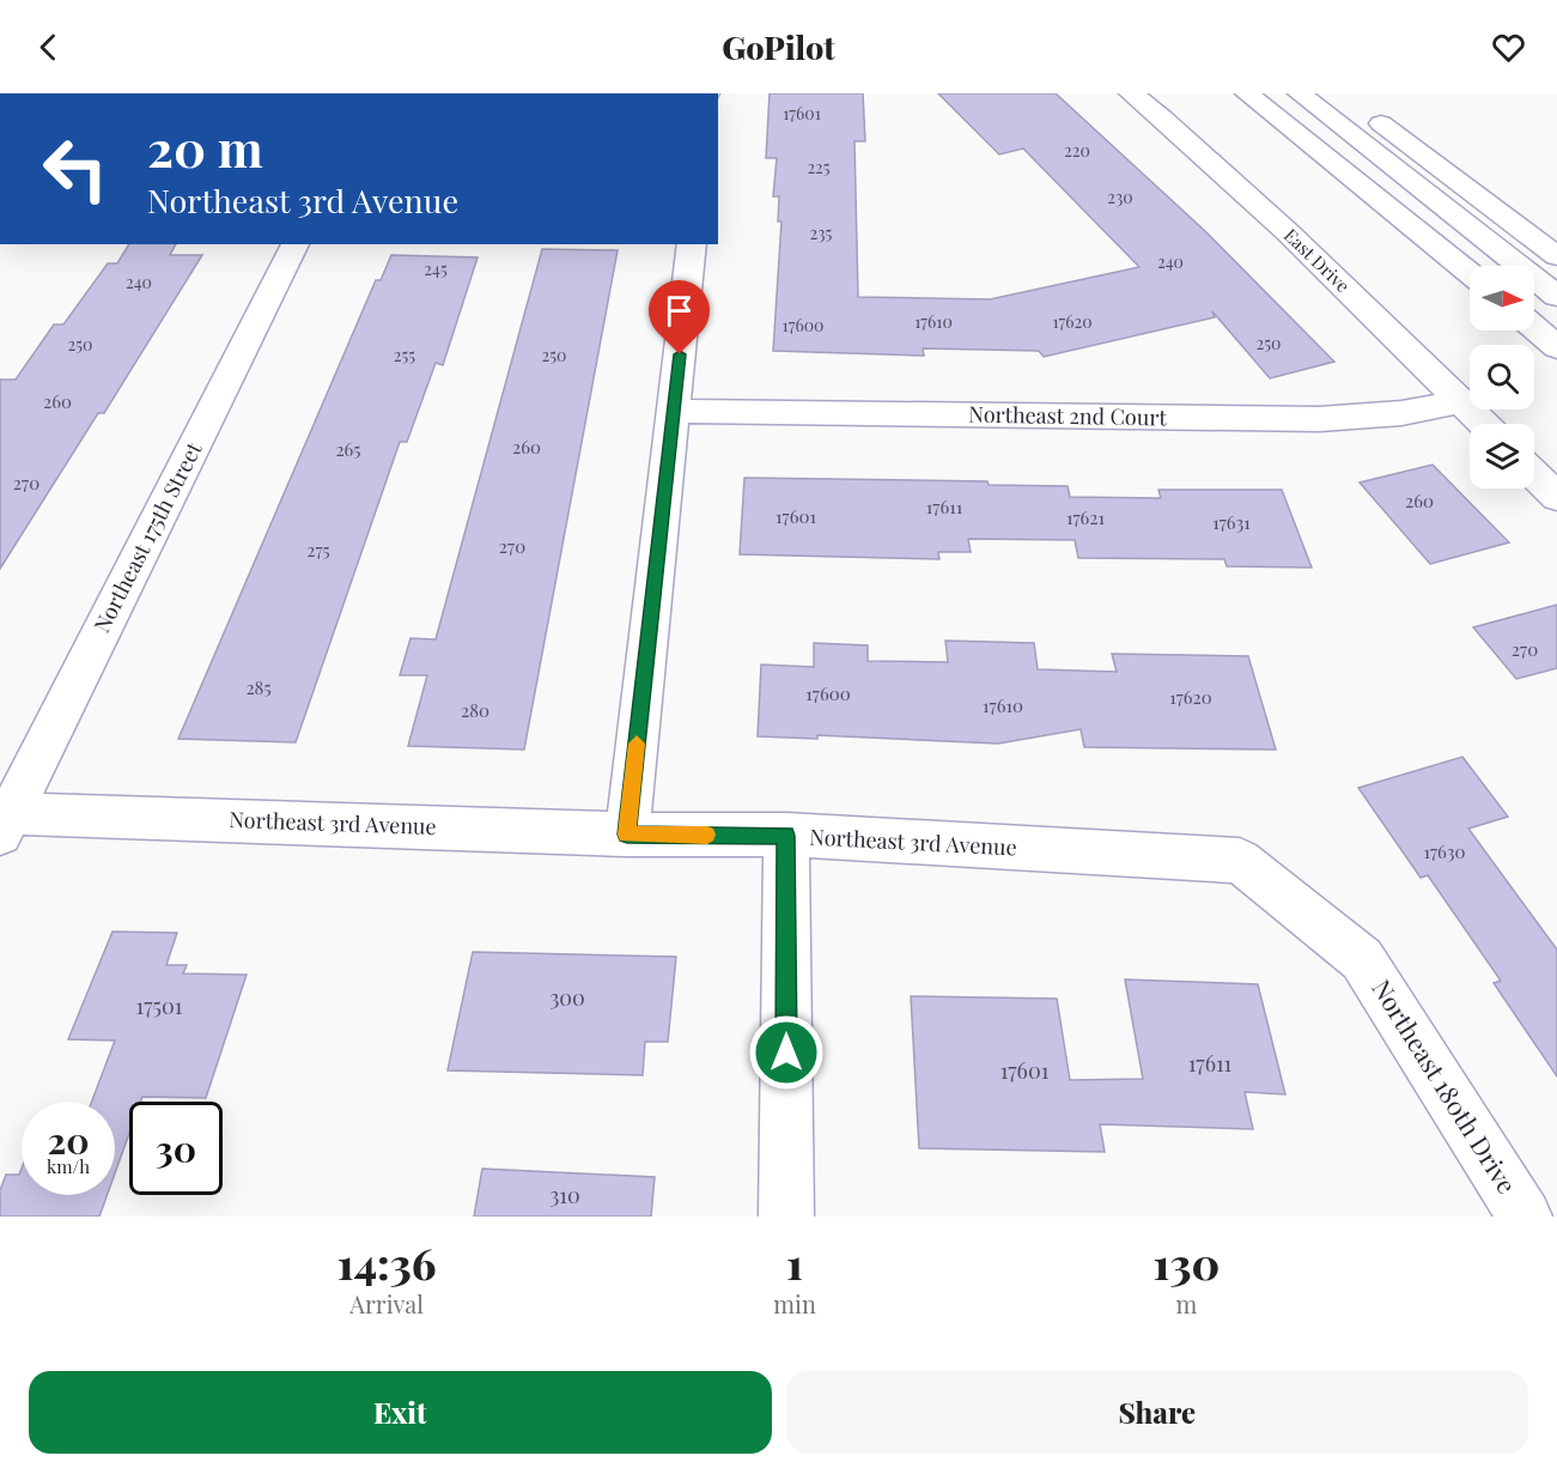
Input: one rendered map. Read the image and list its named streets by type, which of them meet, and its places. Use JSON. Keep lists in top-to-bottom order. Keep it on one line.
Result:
{"streets":{"main road":["East Drive","Northeast 2nd Court","Northeast 175th Street","Northeast 3rd Avenue","Northeast 180th Drive"]},"crossings":[["East Drive","Northeast 2nd Court"],["Northeast 175th Street","Northeast 3rd Avenue"],["Northeast 3rd Avenue","Northeast 180th Drive"]],"house_numbers":["17601","220","225","230","235","240","245","240","17610","17620","17600","250","250","255","250","260","260","265","270","260","17611","17601","17621","17631","270","275","270","285","17600","17620","17610","280","17630","300","17501","17611","17601","310"],"north":"right","page":{"header":"GoPilot","turn":["20 m","Northeast 3rd Avenue"],"speed":"20 km/h","limit":"30","eta":["14:36","Arrival","1","min","130","m"],"buttons":["Exit","Share"]}}
